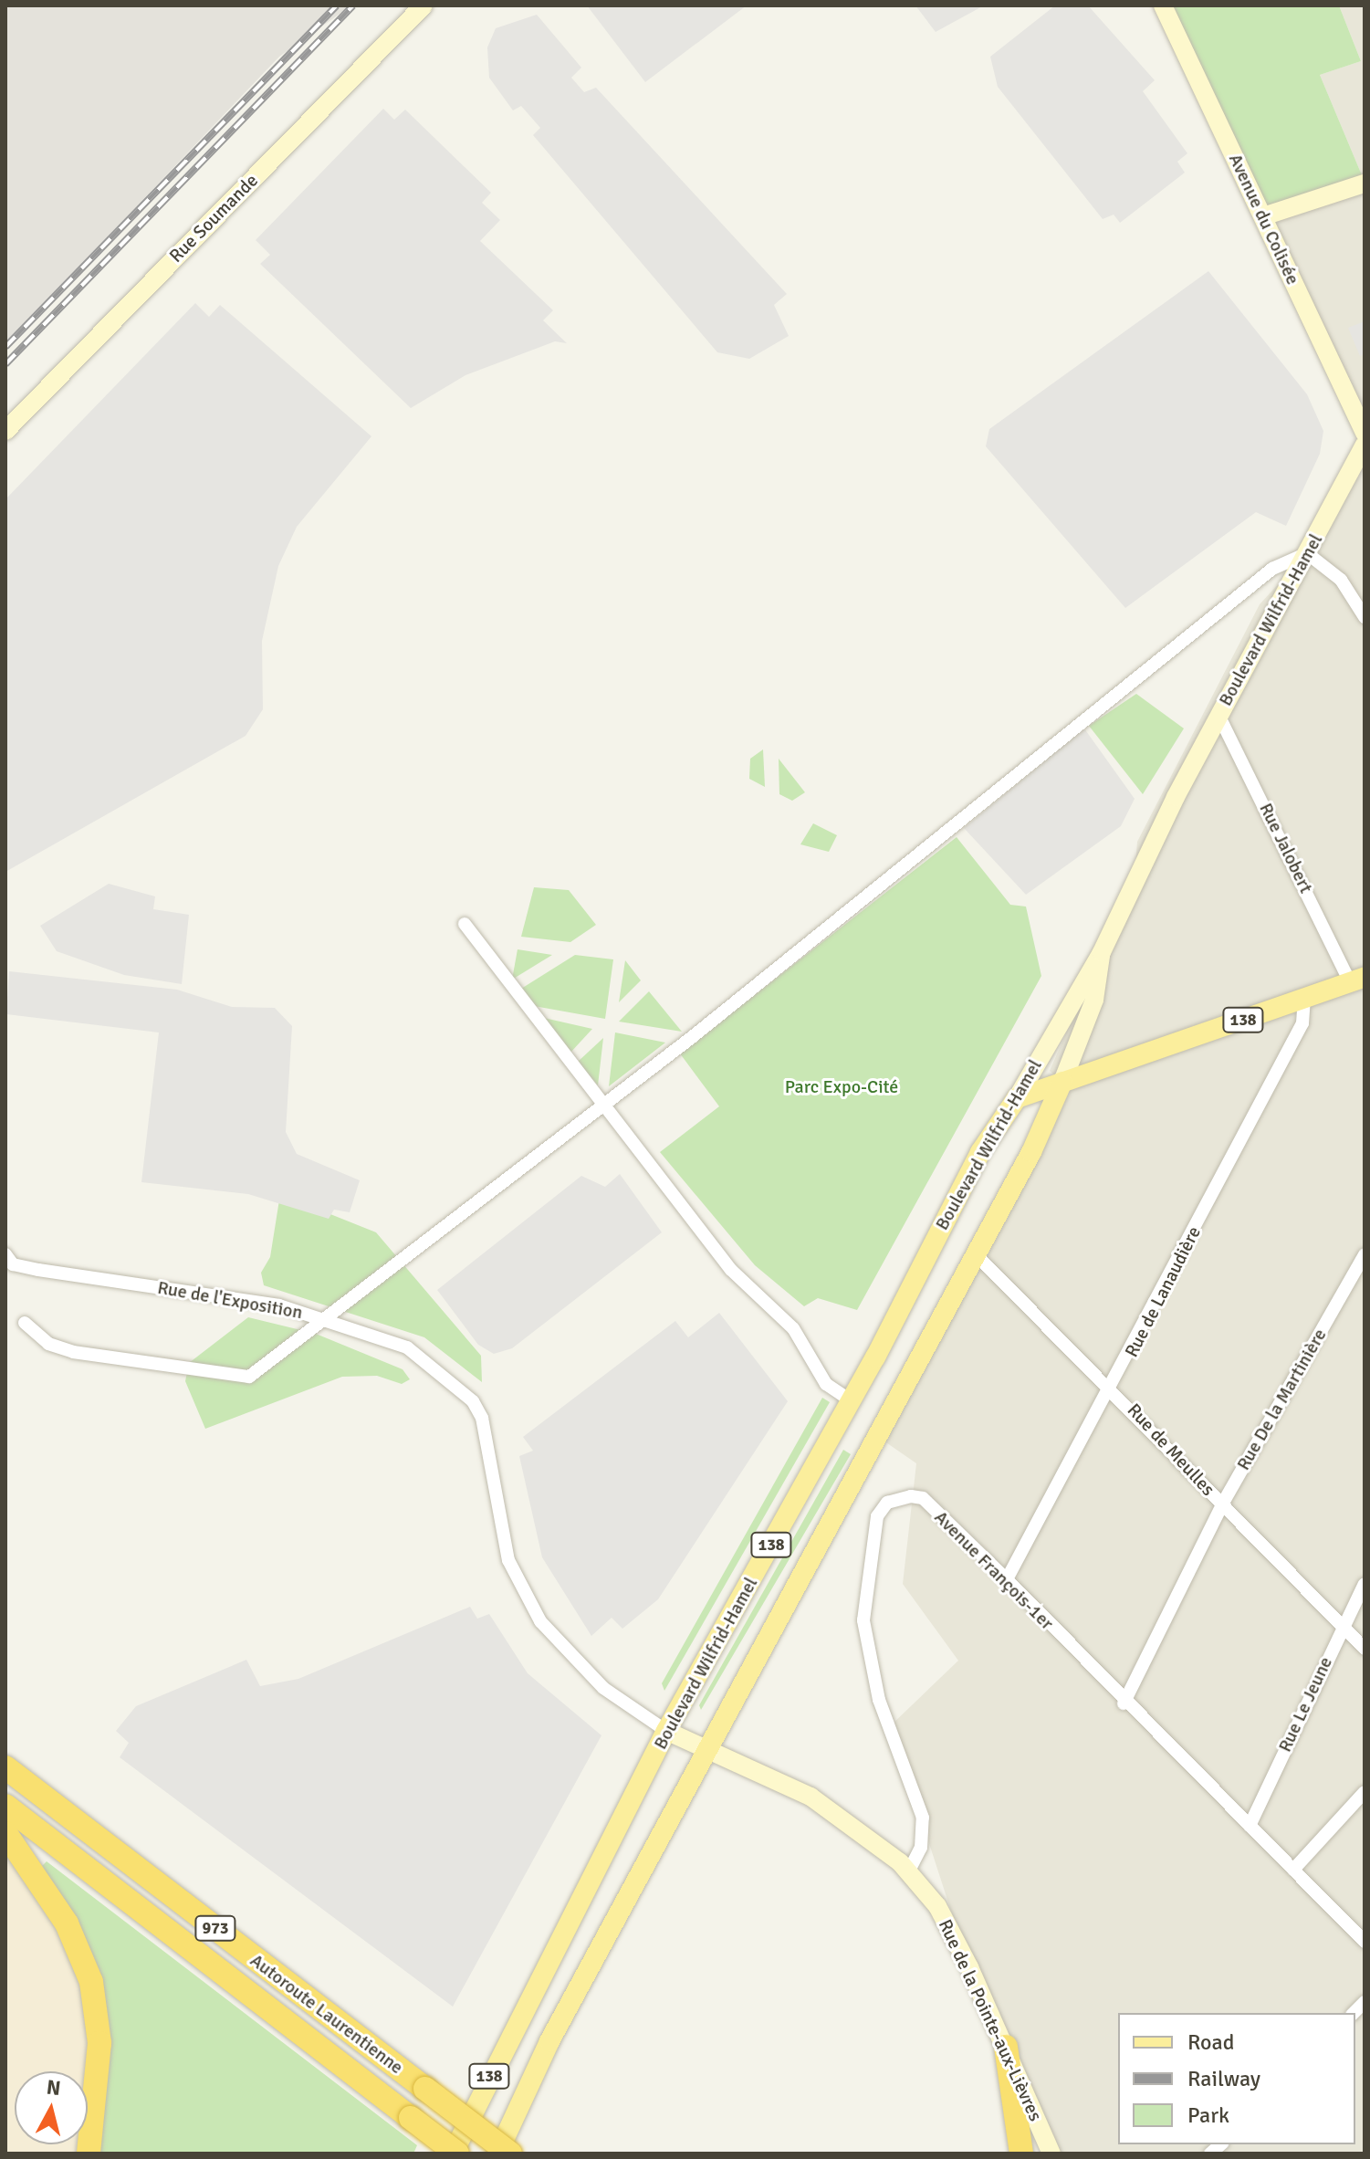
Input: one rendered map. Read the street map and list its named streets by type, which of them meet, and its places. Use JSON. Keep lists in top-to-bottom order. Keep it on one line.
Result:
{"streets":{"highway":["973","Autoroute Laurentienne"],"main road":["Boulevard Wilfrid-Hamel","138"],"street":["Rue Soumande","Avenue du Colisée","Rue Jalobert","Rue de Lanaudière","Rue de l'Exposition","Rue De la Martinière","Rue de Meulles","Avenue François-1er","Rue Le Jeune","Rue de la Pointe-aux-Lièvres"]},"crossings":[["Boulevard Wilfrid-Hamel","Rue Jalobert"],["Boulevard Wilfrid-Hamel","138"],["Boulevard Wilfrid-Hamel","Rue de l'Exposition"],["Boulevard Wilfrid-Hamel","Rue de Meulles"],["Boulevard Wilfrid-Hamel","Autoroute Laurentienne"],["Boulevard Wilfrid-Hamel","Rue de la Pointe-aux-Lièvres"],["Rue Jalobert","138"],["138","Rue de Lanaudière"],["Rue de Lanaudière","Rue de Meulles"],["Rue de Lanaudière","Avenue François-1er"],["Rue de l'Exposition","Rue de la Pointe-aux-Lièvres"],["Rue De la Martinière","Rue de Meulles"],["Rue De la Martinière","Avenue François-1er"],["Rue de Meulles","Rue Le Jeune"],["Avenue François-1er","Rue Le Jeune"],["Avenue François-1er","Rue de la Pointe-aux-Lièvres"]],"parks":["Parc Expo-Cité"],"legend":["Road","Railway","Park"],"north":"top"}
